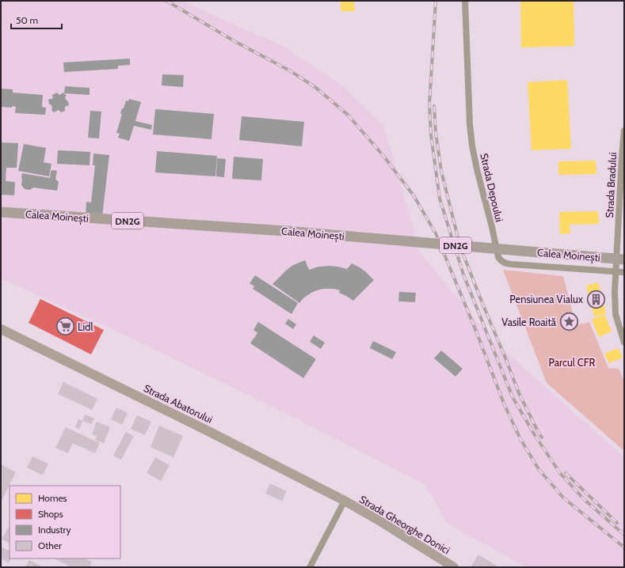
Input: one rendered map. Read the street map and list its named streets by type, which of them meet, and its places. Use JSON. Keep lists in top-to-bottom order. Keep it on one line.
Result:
{"streets":{"main road":["Calea Moinești","DN2G"],"street":["Strada Bradului","Strada Depoului","Strada Abatorului","Strada Gheorghe Donici"]},"crossings":[["Strada Bradului","Strada Depoului"],["Strada Abatorului","Strada Gheorghe Donici"]],"parks":["Parcul CFR"],"places":{"building":["Pensiunea Vialux"],"place":["Vasile Roaită"],"supermarket":["Lidl"]},"legend":["Homes","Shops","Industry","Other"],"scale_bar":"50 m"}
